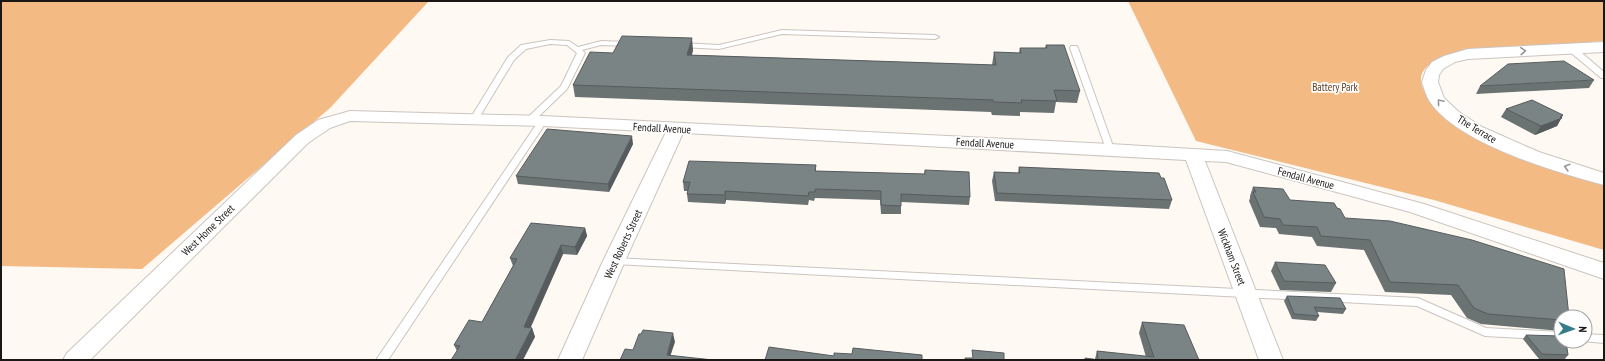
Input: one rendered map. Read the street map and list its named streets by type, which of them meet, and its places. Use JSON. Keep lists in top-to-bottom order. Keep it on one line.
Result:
{"streets":{"street":["Fendall Avenue","The Terrace","West Home Street","West Roberts Street","Wickham Street"]},"crossings":[["Fendall Avenue","West Home Street"],["Fendall Avenue","West Roberts Street"],["Fendall Avenue","Wickham Street"]],"parks":["Battery Park"],"north":"right"}
